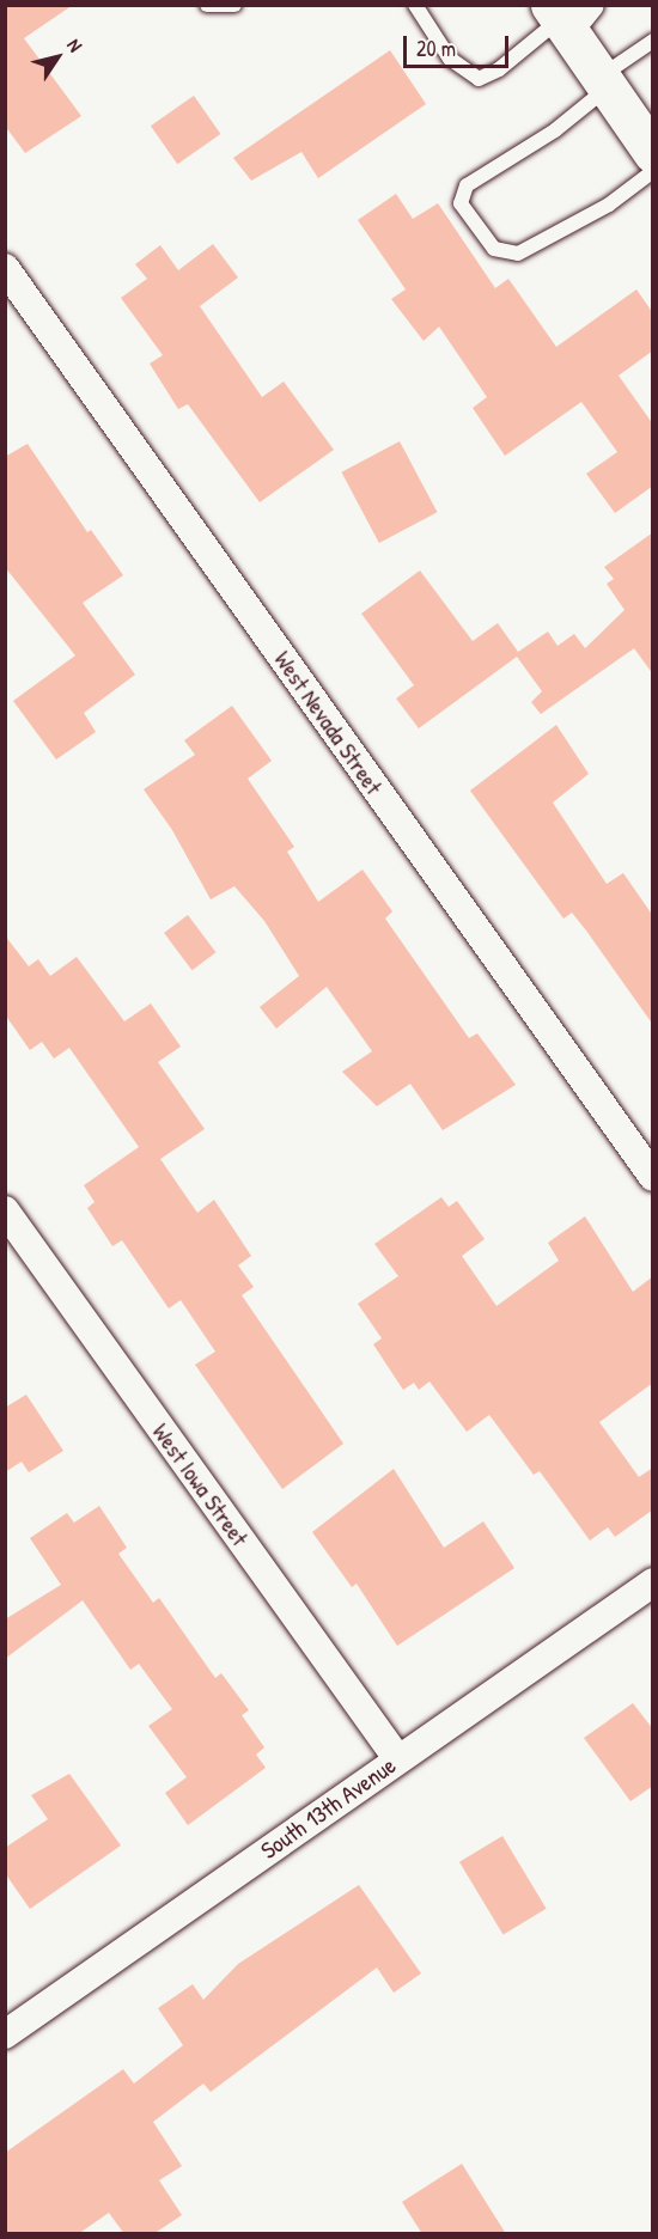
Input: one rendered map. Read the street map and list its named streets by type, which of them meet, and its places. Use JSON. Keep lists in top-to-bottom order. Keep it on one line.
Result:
{"streets":{"street":["West Nevada Street","West Iowa Street","South 13th Avenue"]},"crossings":[["West Iowa Street","South 13th Avenue"]],"scale_bar":"20 m","north":"top right"}
